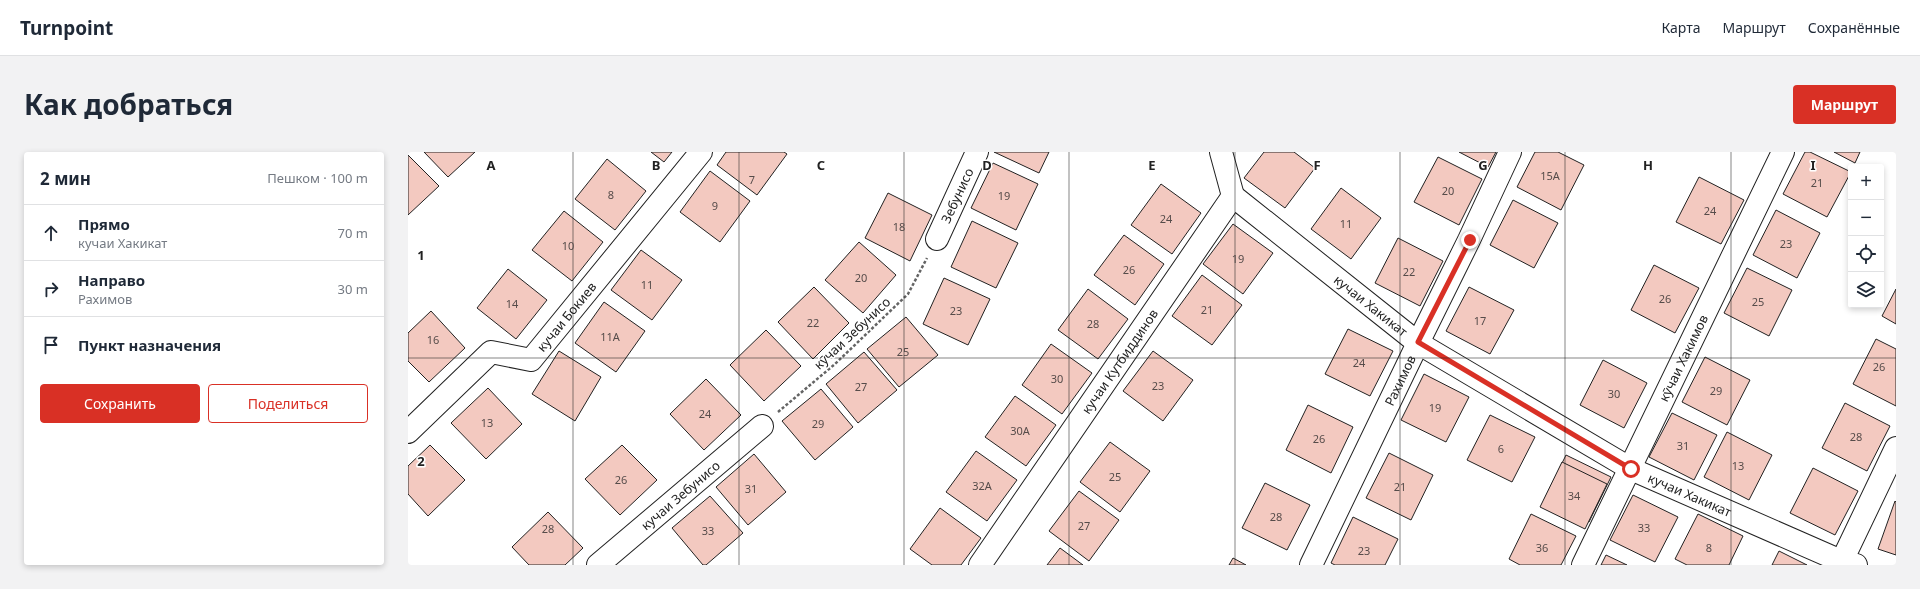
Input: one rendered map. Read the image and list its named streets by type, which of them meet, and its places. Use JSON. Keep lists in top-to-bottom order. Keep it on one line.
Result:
{"streets":{"street":["Зебунисо","кучаи Хакикат","кучаи Бокиев","кӯчаи Хакимов","кучаи Кутбиддинов","Рахимов","кучаи Зебунисо"],"path":["кӯчаи Зебунисо"]},"crossings":[["Зебунисо","кӯчаи Зебунисо"],["кучаи Хакикат","кӯчаи Хакимов"],["кучаи Хакикат","кучаи Кутбиддинов"],["кучаи Хакикат","Рахимов"],["кӯчаи Зебунисо","кучаи Зебунисо"]],"house_numbers":["15А","7","21","20","8","19","9","24","24","11","18","23","10","19","26","22","20","11","26","25","14","21","23","17","22","28","11А","16","25","24","26","30","23","27","29","30","19","24","13","29","30А","28","26","31","6","13","25","26","32А","21","31","34","28","27","33","28","33","36","8","23"],"page":{"header":"Turnpoint","nav":["Карта","Маршрут","Сохранённые"],"title":"Как добраться","buttons":["Маршрут",["Сохранить","Поделиться"]],"heading":["2 мин","Пешком · 100 m"],"map_buttons":["+","−"],"list":[["Прямо","кучаи Хакикат","70 m"],["Направо","Рахимов","30 m"],"Пункт назначения"]},"grid":{"columns":["A","B","C","D","E","F","G","H","I"],"rows":["1","2"]}}
